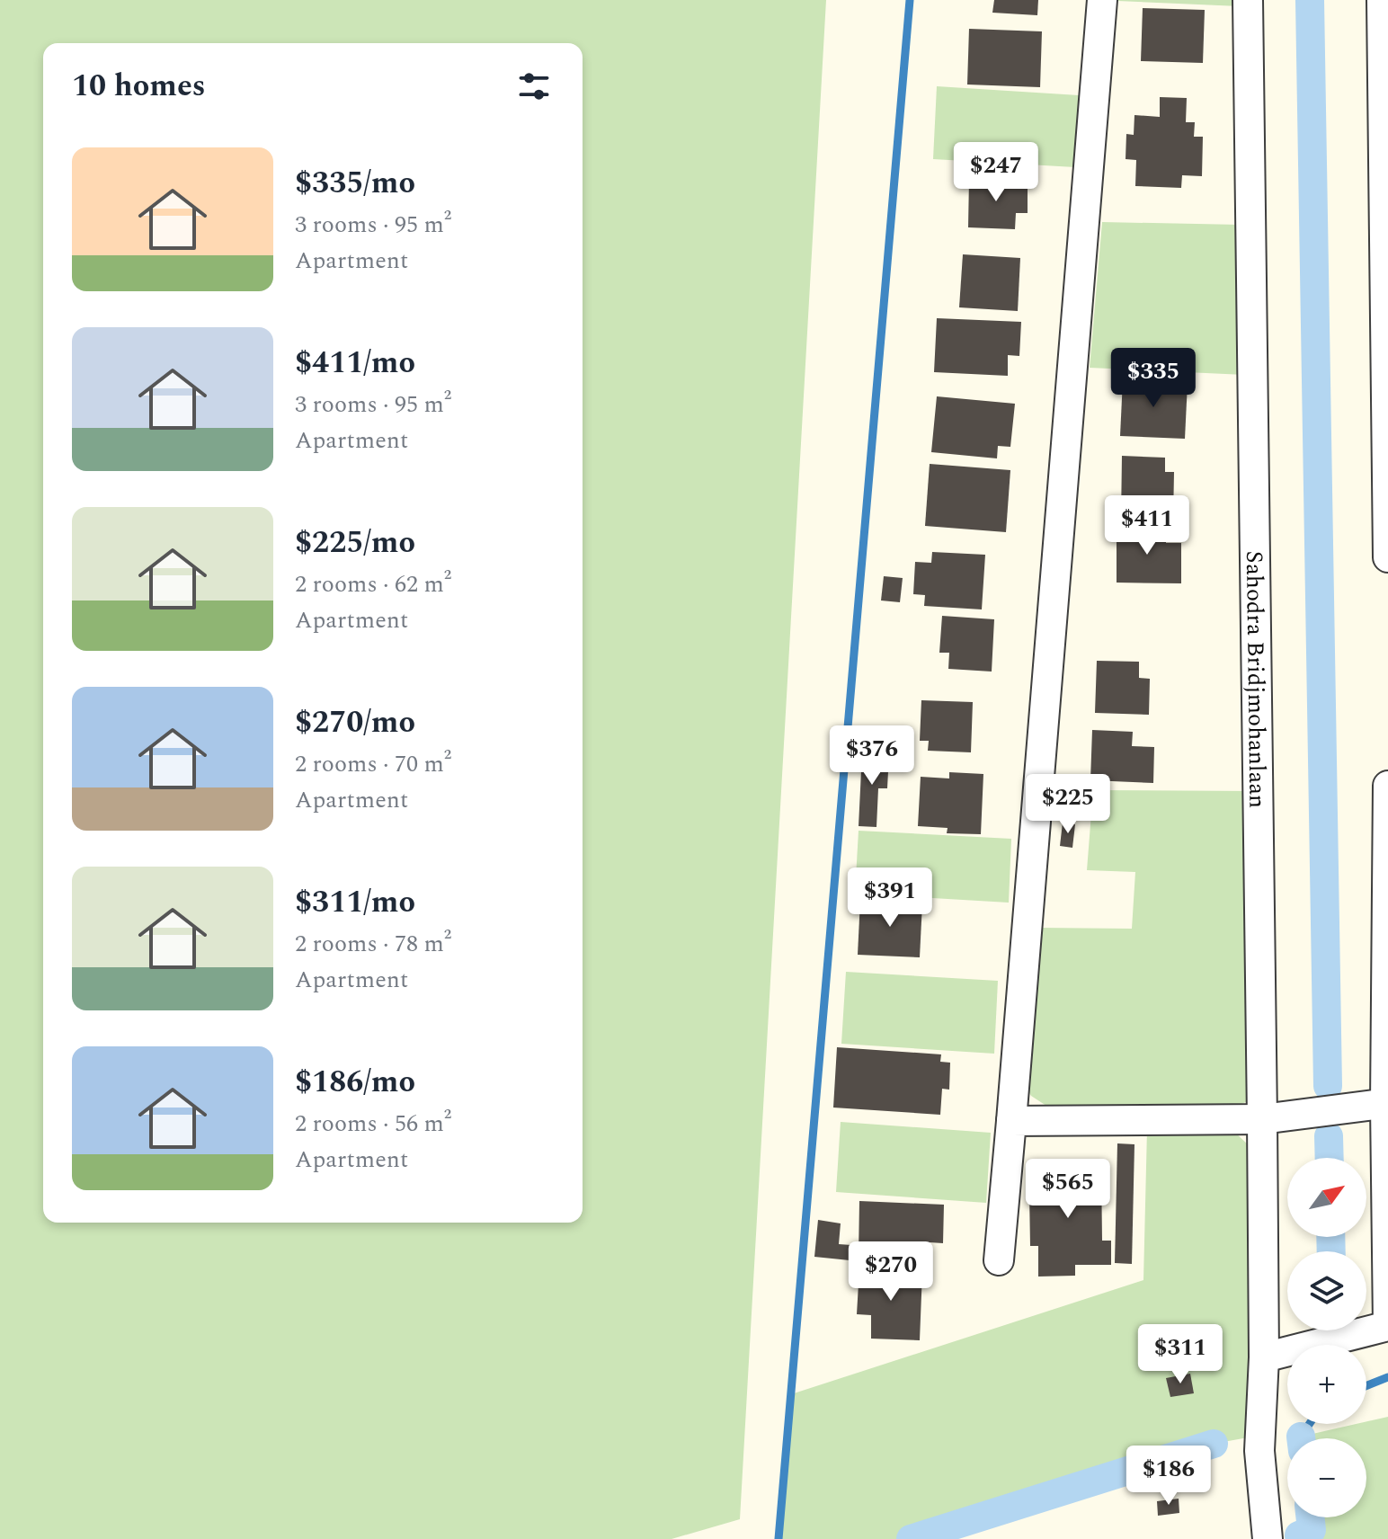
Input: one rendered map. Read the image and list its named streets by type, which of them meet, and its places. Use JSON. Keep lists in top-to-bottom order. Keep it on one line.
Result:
{"streets":{"street":["Sahodra Bridjmohanlaan"]},"north":"top right","page":{"heading":"10 homes","list":[{"name":"$335/mo","note":"3 rooms · 95 m² · Apartment"},{"name":"$411/mo","note":"3 rooms · 95 m² · Apartment"},{"name":"$225/mo","note":"2 rooms · 62 m² · Apartment"},{"name":"$270/mo","note":"2 rooms · 70 m² · Apartment"},{"name":"$311/mo","note":"2 rooms · 78 m² · Apartment"},{"name":"$186/mo","note":"2 rooms · 56 m² · Apartment"}],"price":["$247","$335","$411","$376","$225","$391","$565","$270","$311","$186"],"map_buttons":["+","−"]}}
